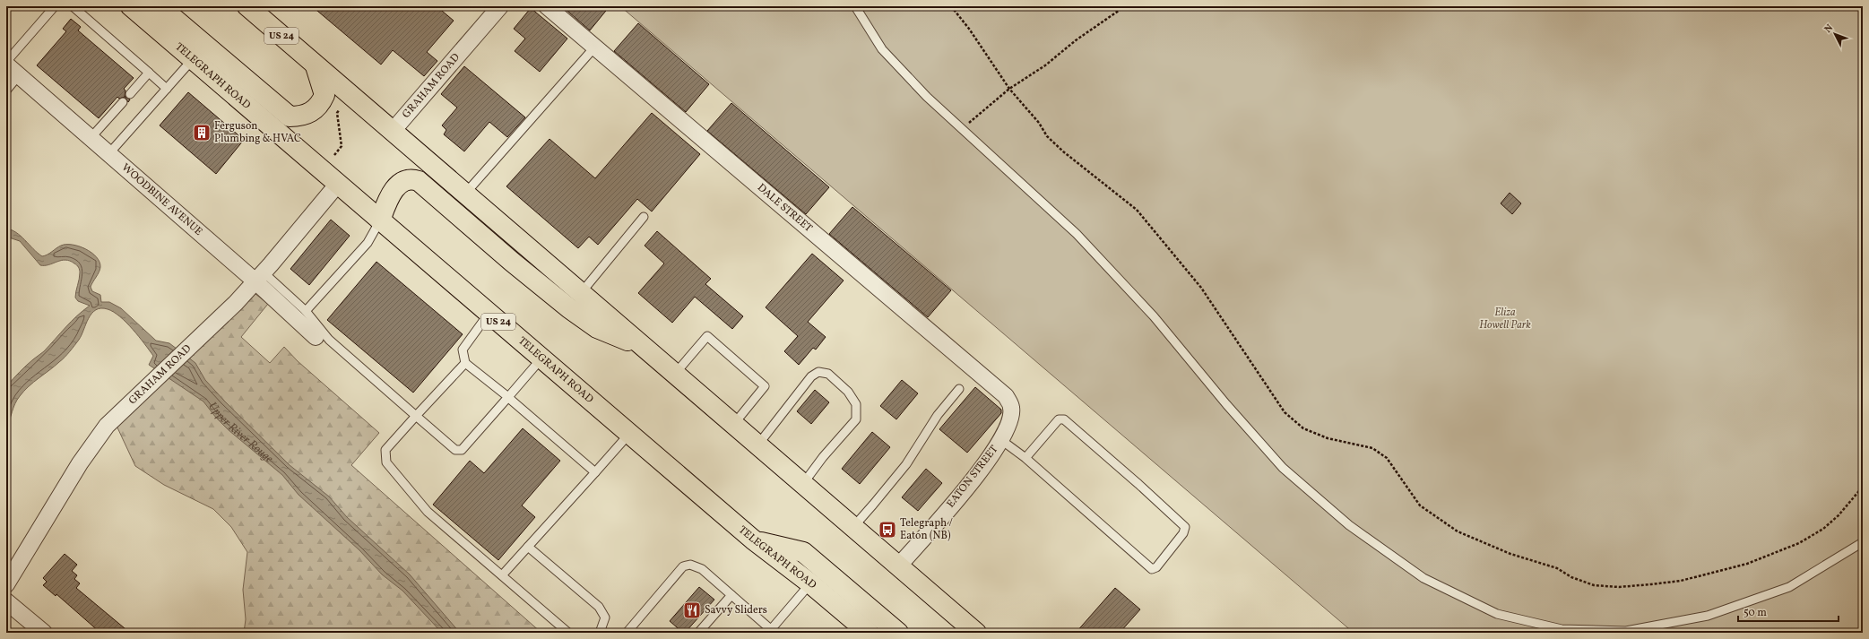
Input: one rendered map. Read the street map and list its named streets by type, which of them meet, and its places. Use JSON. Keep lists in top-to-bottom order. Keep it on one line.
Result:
{"streets":{"main road":["US 24","TELEGRAPH ROAD"],"street":["GRAHAM ROAD","WOODBINE AVENUE","DALE STREET","EATON STREET"]},"crossings":[["US 24","GRAHAM ROAD"],["US 24","EATON STREET"],["TELEGRAPH ROAD","GRAHAM ROAD"],["GRAHAM ROAD","WOODBINE AVENUE"],["DALE STREET","EATON STREET"]],"water":["Upper River Rouge"],"parks":["Eliza Howell Park"],"places":{"building":["Ferguson Plumbing & HVAC"],"bus stop":["Telegraph / Eaton (NB)"],"restaurant":["Savvy Sliders"]},"scale_bar":"50 m","north":"top left"}
